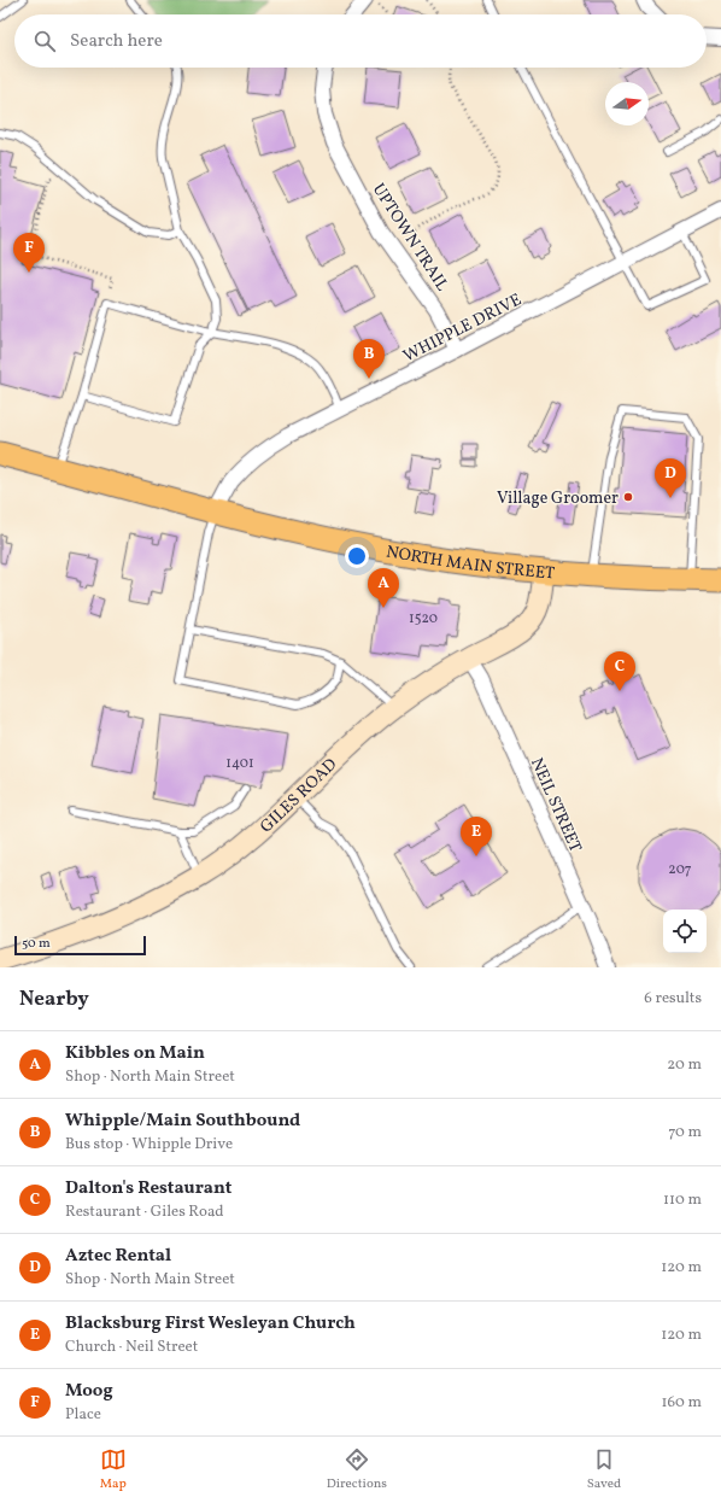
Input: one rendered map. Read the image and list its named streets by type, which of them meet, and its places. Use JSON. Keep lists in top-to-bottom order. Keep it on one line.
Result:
{"streets":{"main road":["NORTH MAIN STREET"],"street":["UPTOWN TRAIL","WHIPPLE DRIVE","GILES ROAD","NEIL STREET"]},"crossings":[["UPTOWN TRAIL","WHIPPLE DRIVE"],["WHIPPLE DRIVE","NORTH MAIN STREET"],["NORTH MAIN STREET","GILES ROAD"],["GILES ROAD","NEIL STREET"]],"places":["Village Groomer"],"house_numbers":["1520","1401","207"],"scale_bar":"50 m","north":"right","page":{"search":"Search here","pins":["F","B","D","A","C","E"],"scale":"50 m","heading":["Nearby","6 results"],"list":[{"mark":"A","name":"Kibbles on Main","note":"Shop · North Main Street","value":"20 m"},{"mark":"B","name":"Whipple/Main Southbound","note":"Bus stop · Whipple Drive","value":"70 m"},{"mark":"C","name":"Dalton's Restaurant","note":"Restaurant · Giles Road","value":"110 m"},{"mark":"D","name":"Aztec Rental","note":"Shop · North Main Street","value":"120 m"},{"mark":"E","name":"Blacksburg First Wesleyan Church","note":"Church · Neil Street","value":"120 m"},{"mark":"F","name":"Moog","note":"Place","value":"160 m"}],"nav":["Map","Directions","Saved"]}}
